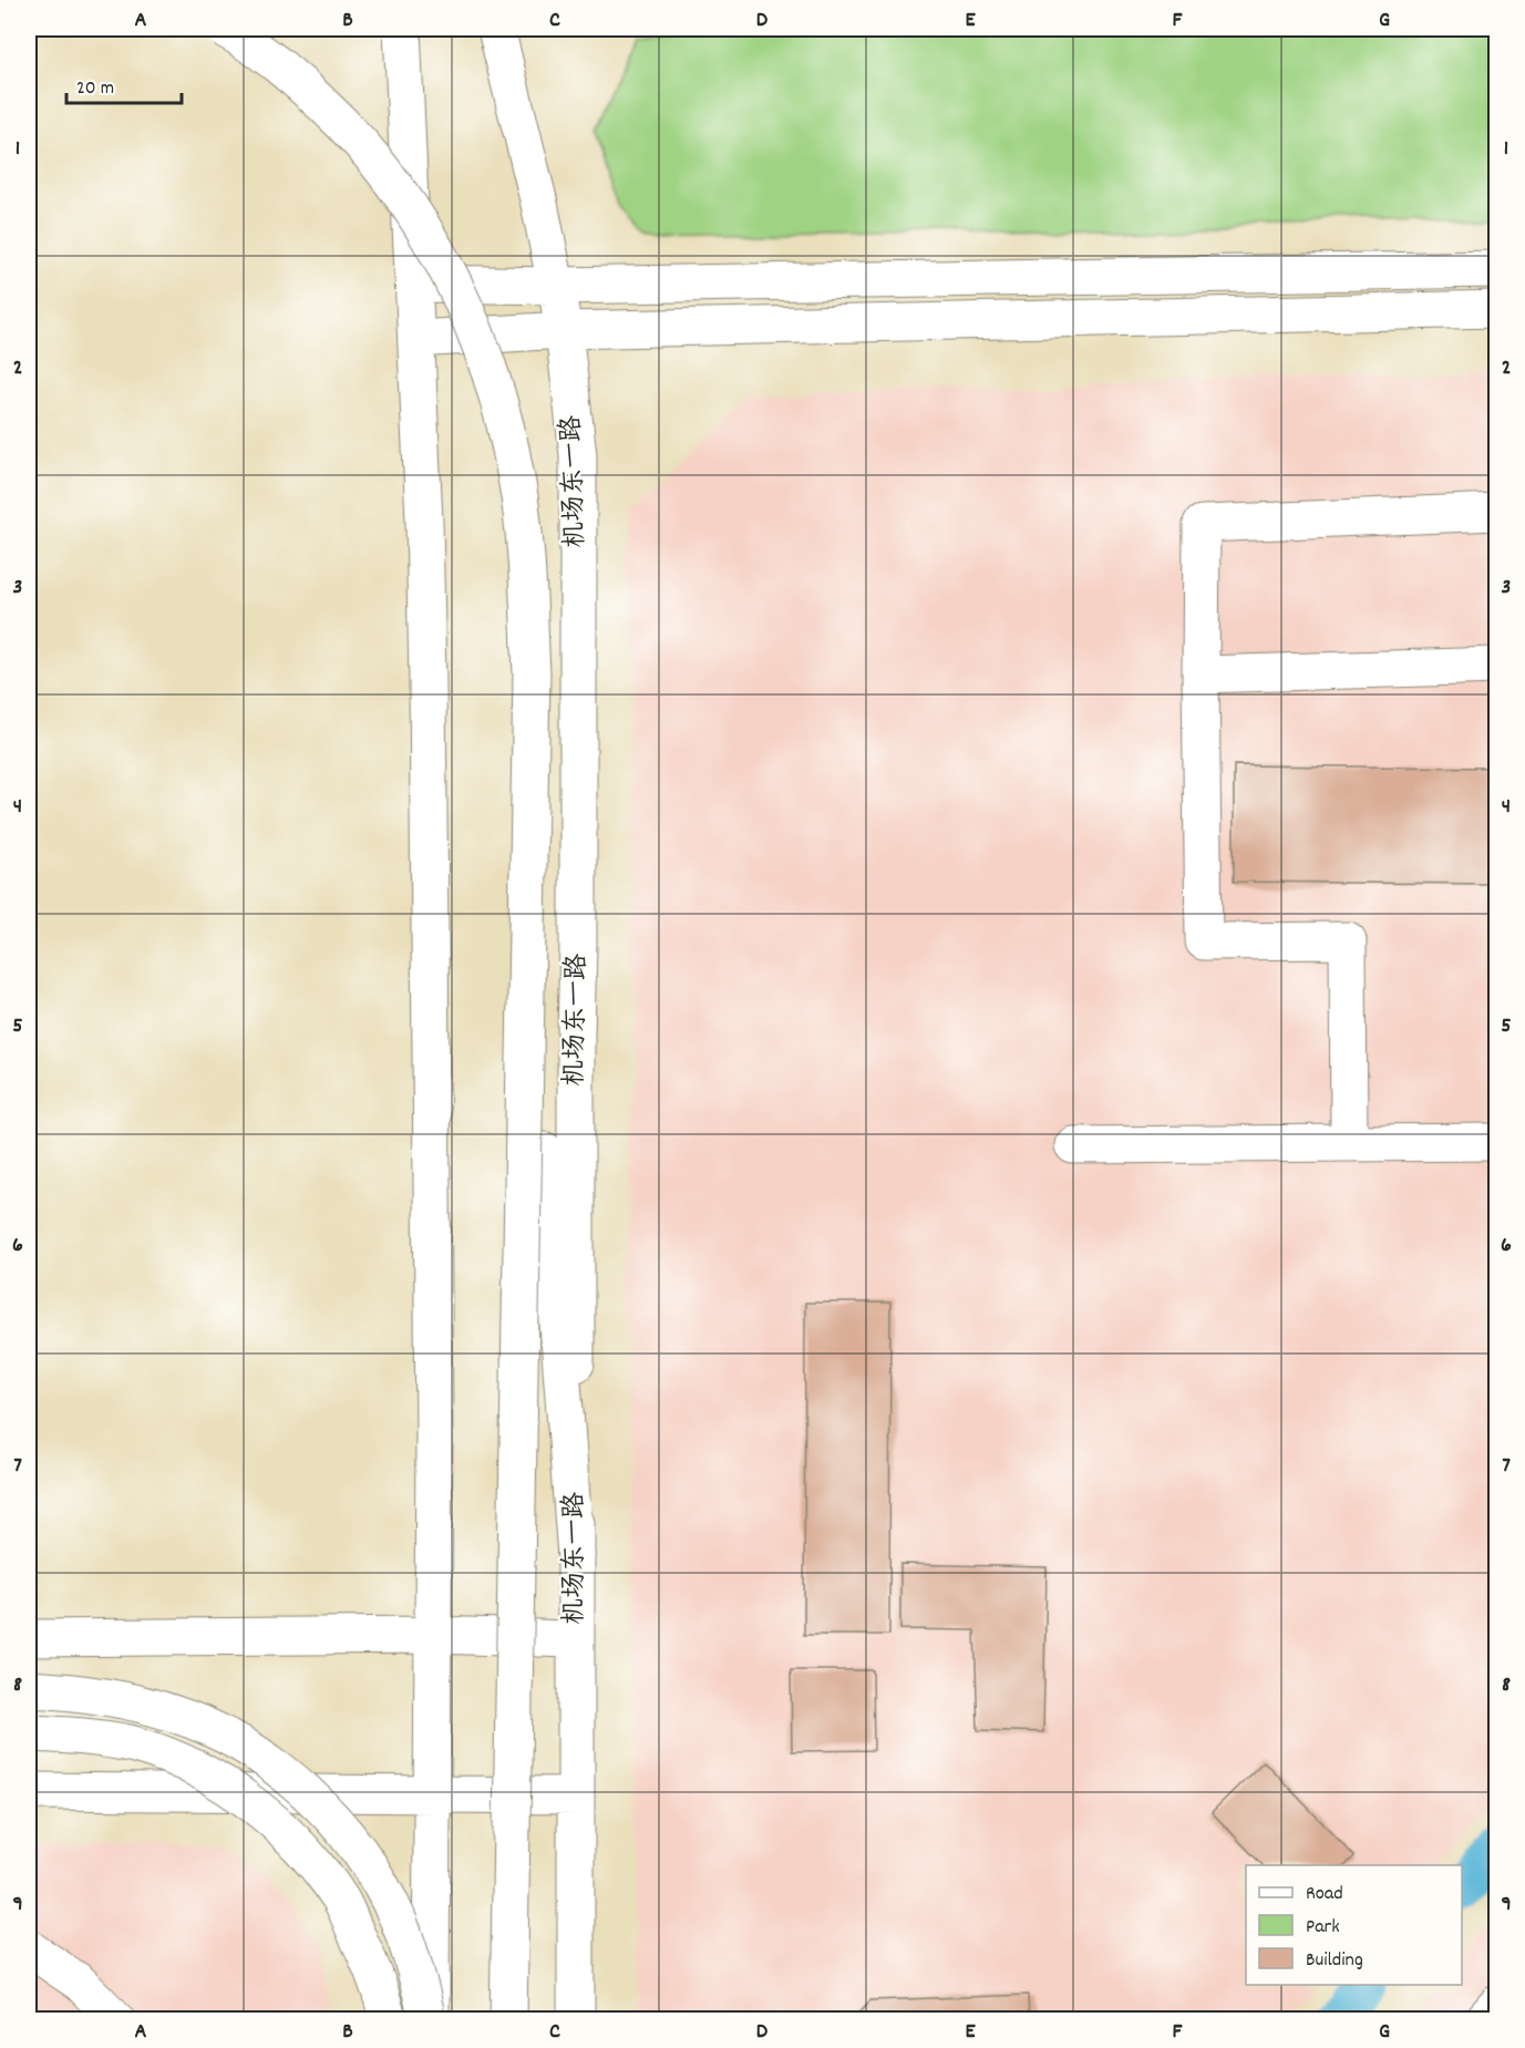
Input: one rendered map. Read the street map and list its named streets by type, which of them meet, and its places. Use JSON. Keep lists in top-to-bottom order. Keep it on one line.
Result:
{"streets":{"street":["机场东一路"]},"legend":["Road","Park","Building"],"scale_bar":"20 m","grid":{"columns":["A","B","C","D","E","F","G"],"rows":["1","2","3","4","5","6","7","8","9"]}}
